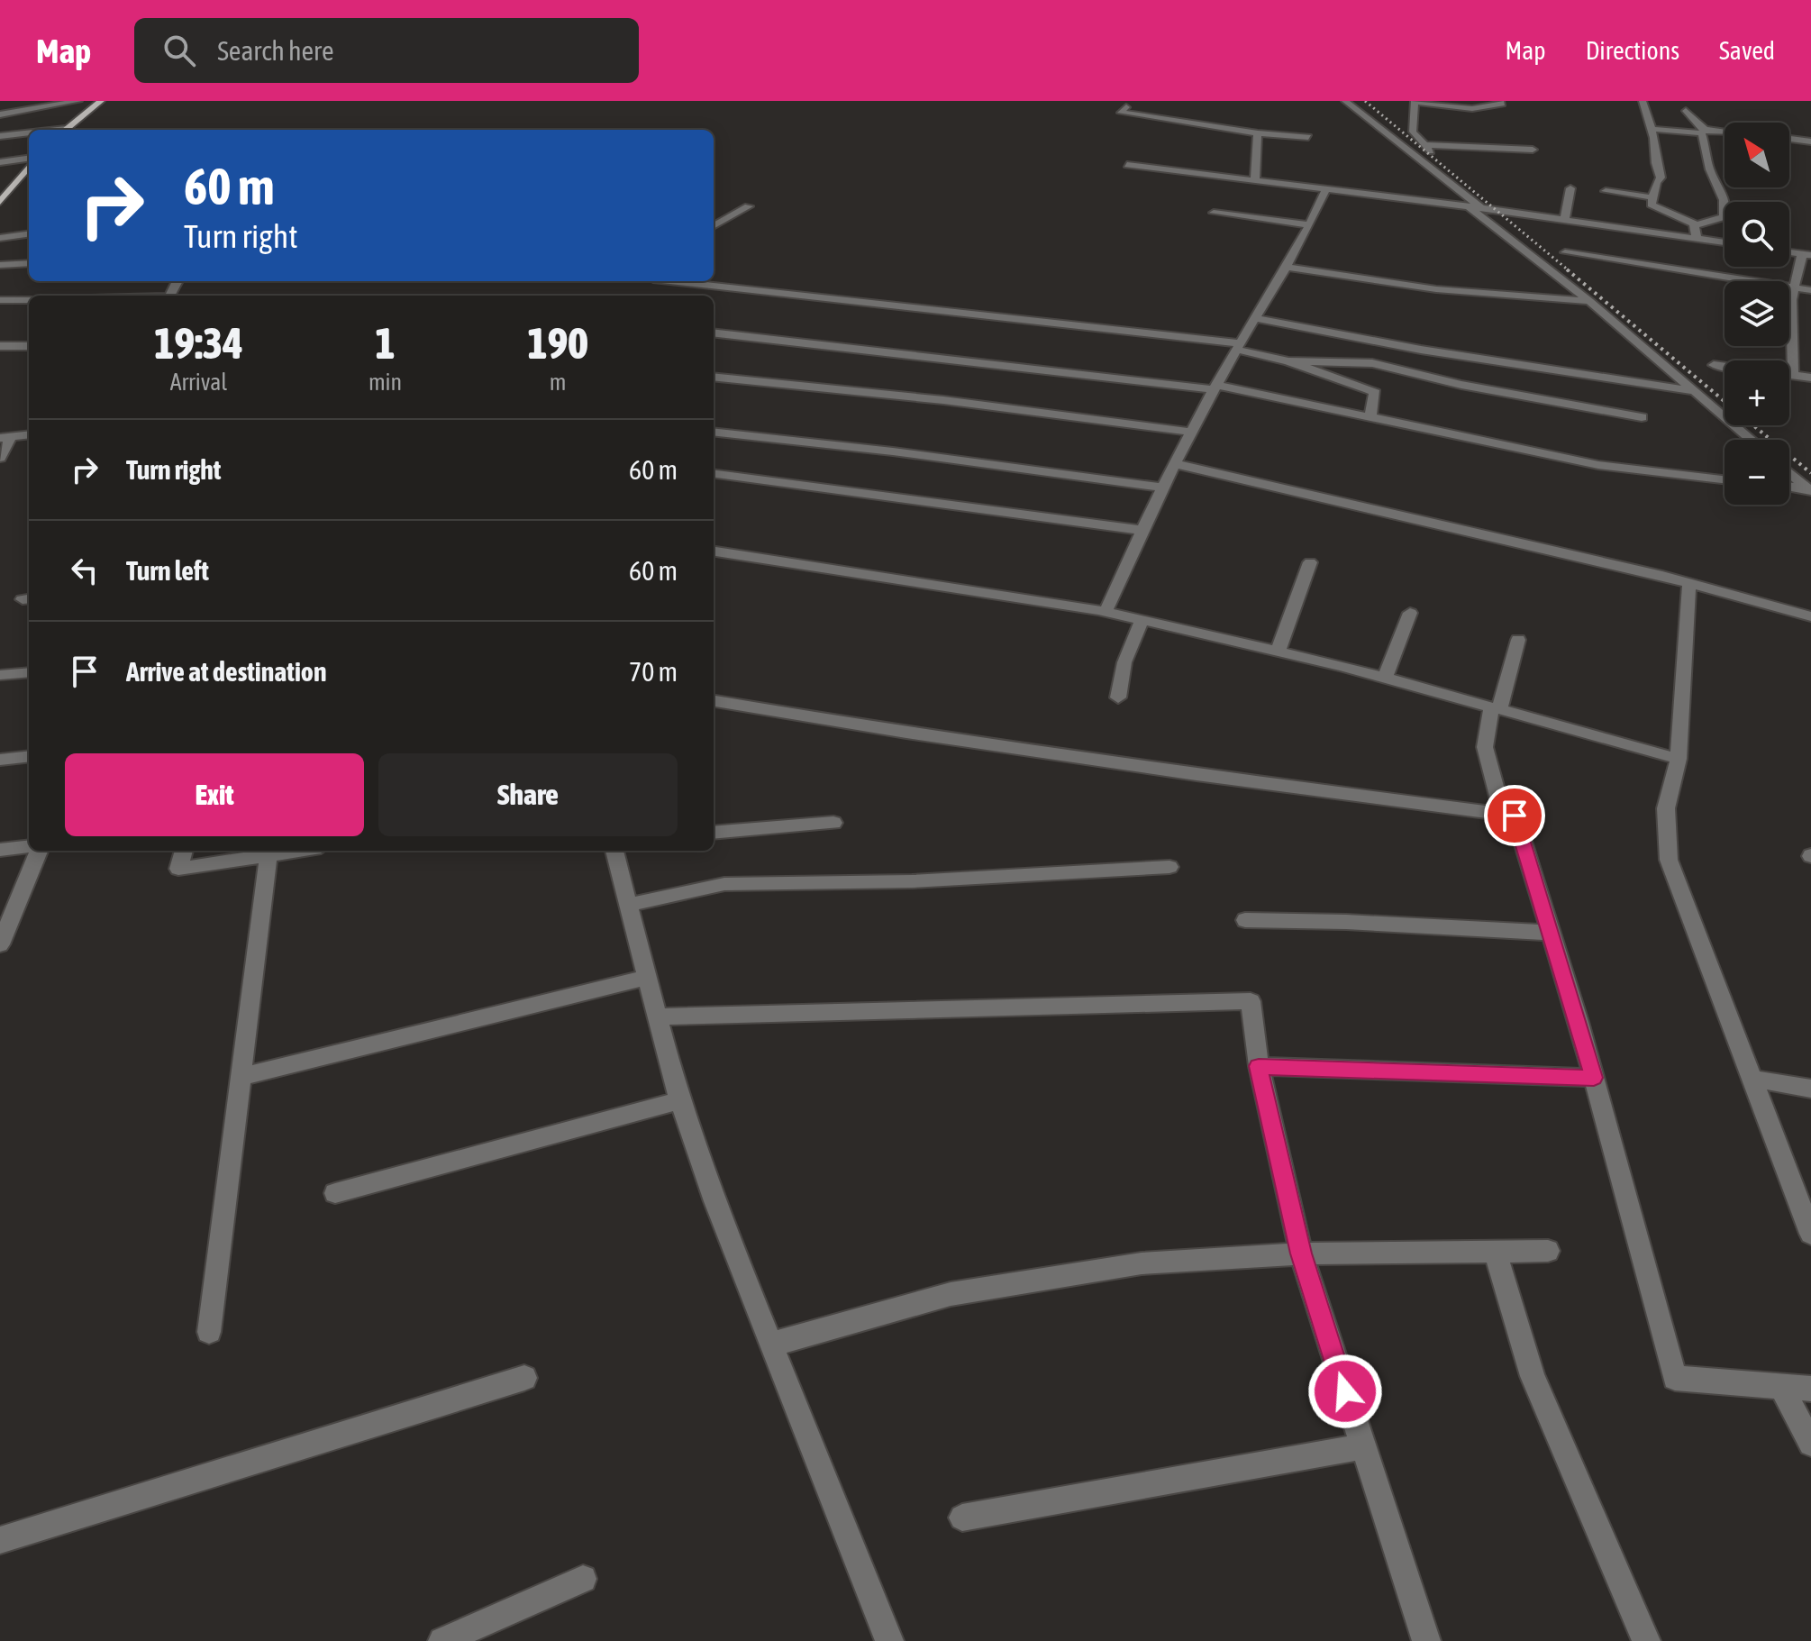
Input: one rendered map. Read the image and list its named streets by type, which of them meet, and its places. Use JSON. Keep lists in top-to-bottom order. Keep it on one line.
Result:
{"north":"top left","page":{"header":"Map","search":"Search here","nav":["Map","Directions","Saved"],"map_buttons":["+","−"],"turn":["60 m","Turn right"],"eta":["19:34","Arrival","1","min","190","m"],"list":[{"name":"Turn right","value":"60 m"},{"name":"Turn left","value":"60 m"},{"name":"Arrive at destination","value":"70 m"}],"buttons":["Exit","Share"]}}
